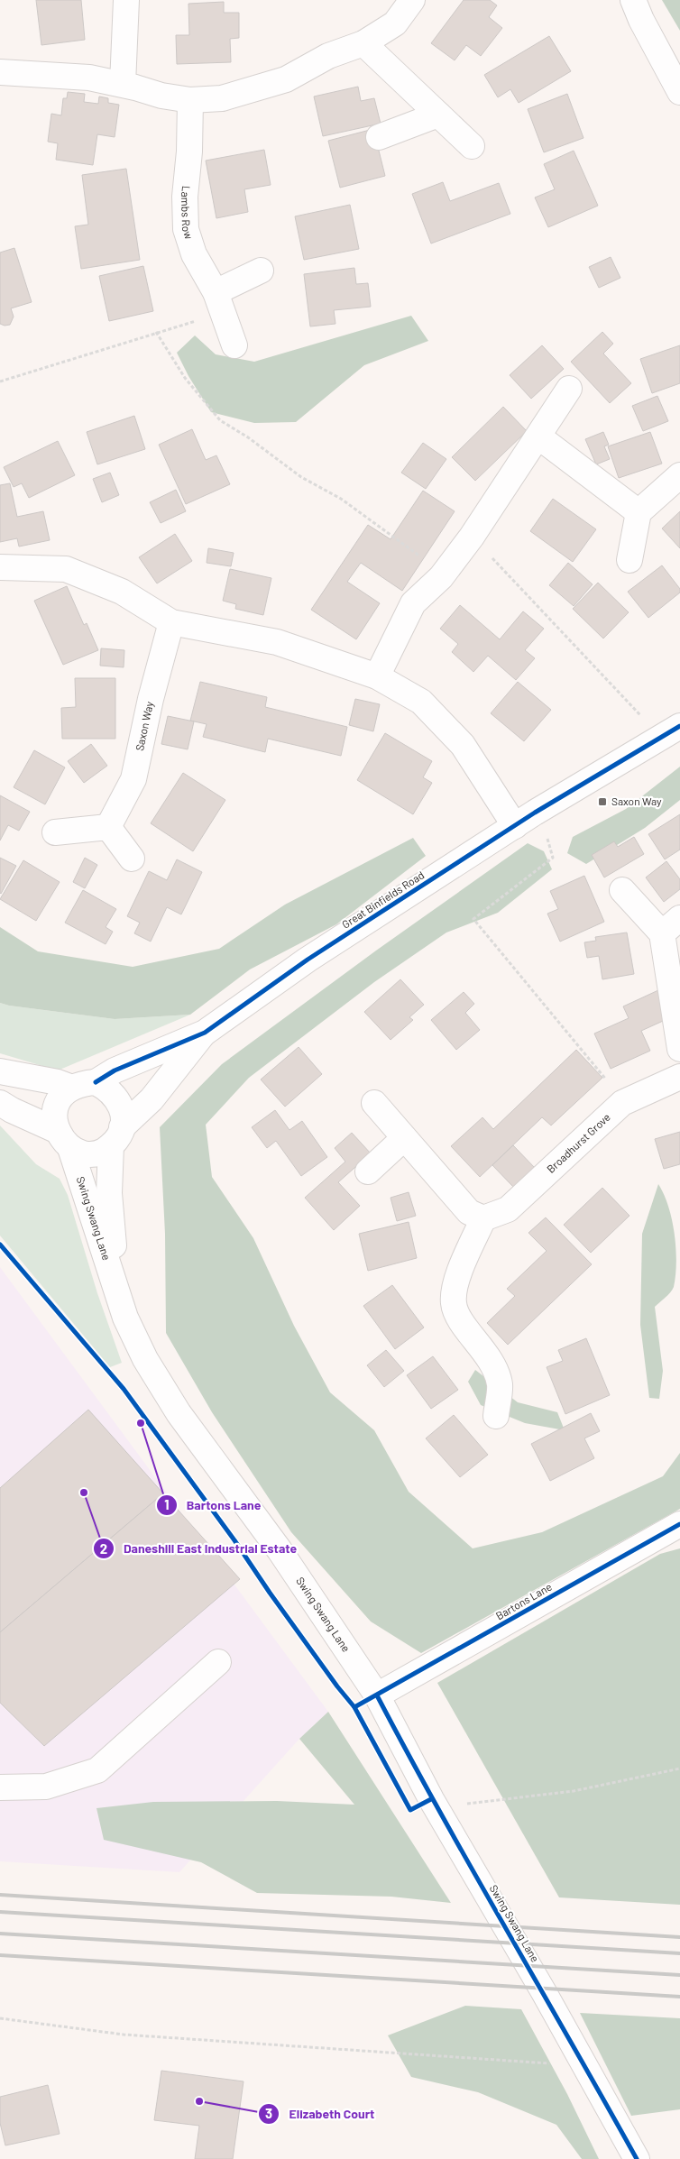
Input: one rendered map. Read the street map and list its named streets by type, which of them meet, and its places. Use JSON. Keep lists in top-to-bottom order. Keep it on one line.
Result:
{"streets":{"street":["Lambs Row","Saxon Way","Great Binfields Road","Broadhurst Grove","Swing Swang Lane","Bartons Lane"]},"crossings":[["Great Binfields Road","Swing Swang Lane"],["Swing Swang Lane","Bartons Lane"]],"places":{"transit":["Saxon Way"],"other":["Bartons Lane","Daneshill East Industrial Estate","Elizabeth Court"]}}
